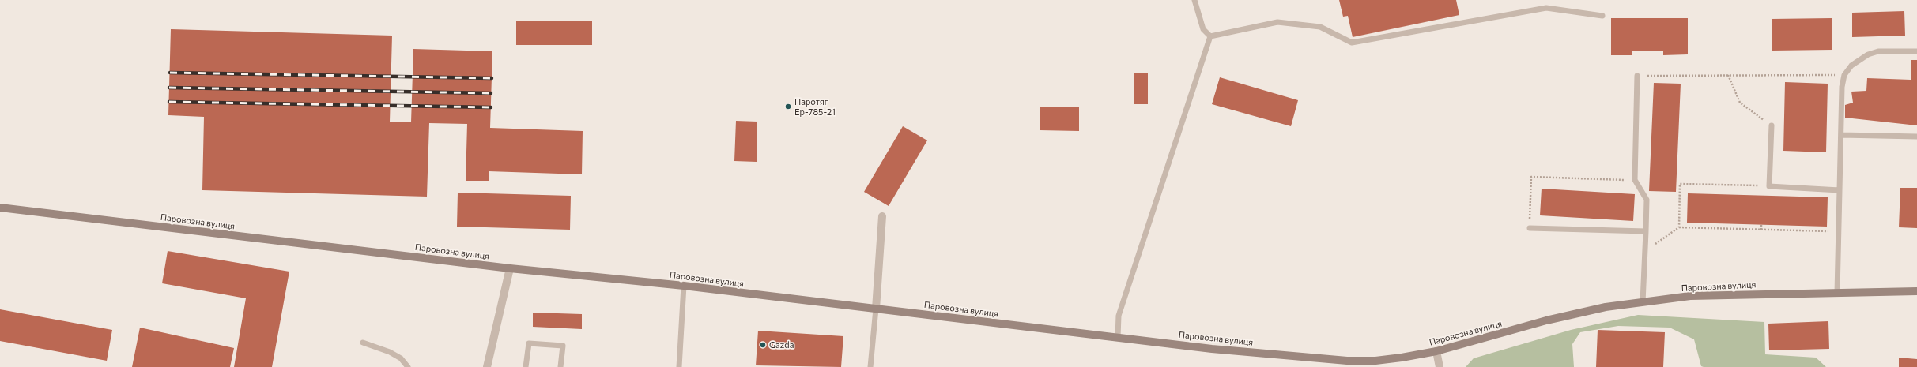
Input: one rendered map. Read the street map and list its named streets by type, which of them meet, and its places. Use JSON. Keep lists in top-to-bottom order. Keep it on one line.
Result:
{"streets":{"main road":["Паровозна вулиця"]},"places":["Паротяг Ер-785-21","Gazda"]}
